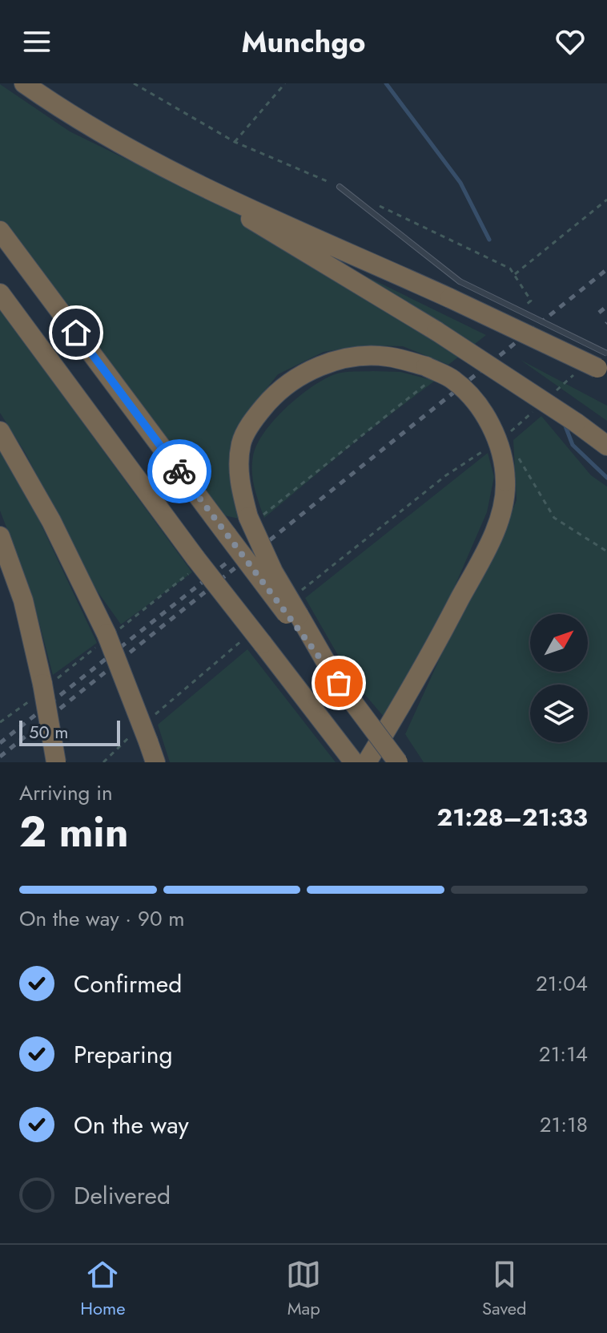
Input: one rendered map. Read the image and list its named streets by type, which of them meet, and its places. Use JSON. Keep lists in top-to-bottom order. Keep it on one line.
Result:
{"scale_bar":"50 m","north":"top right","page":{"header":"Munchgo","scale":"50 m","heading":["2 min","Arriving in","21:28–21:33"],"bar":"On the way · 90 m","list":[["Confirmed","21:04"],["Preparing","21:14"],["On the way","21:18"],"Delivered"],"tabs":["Home","Map","Saved"]}}
